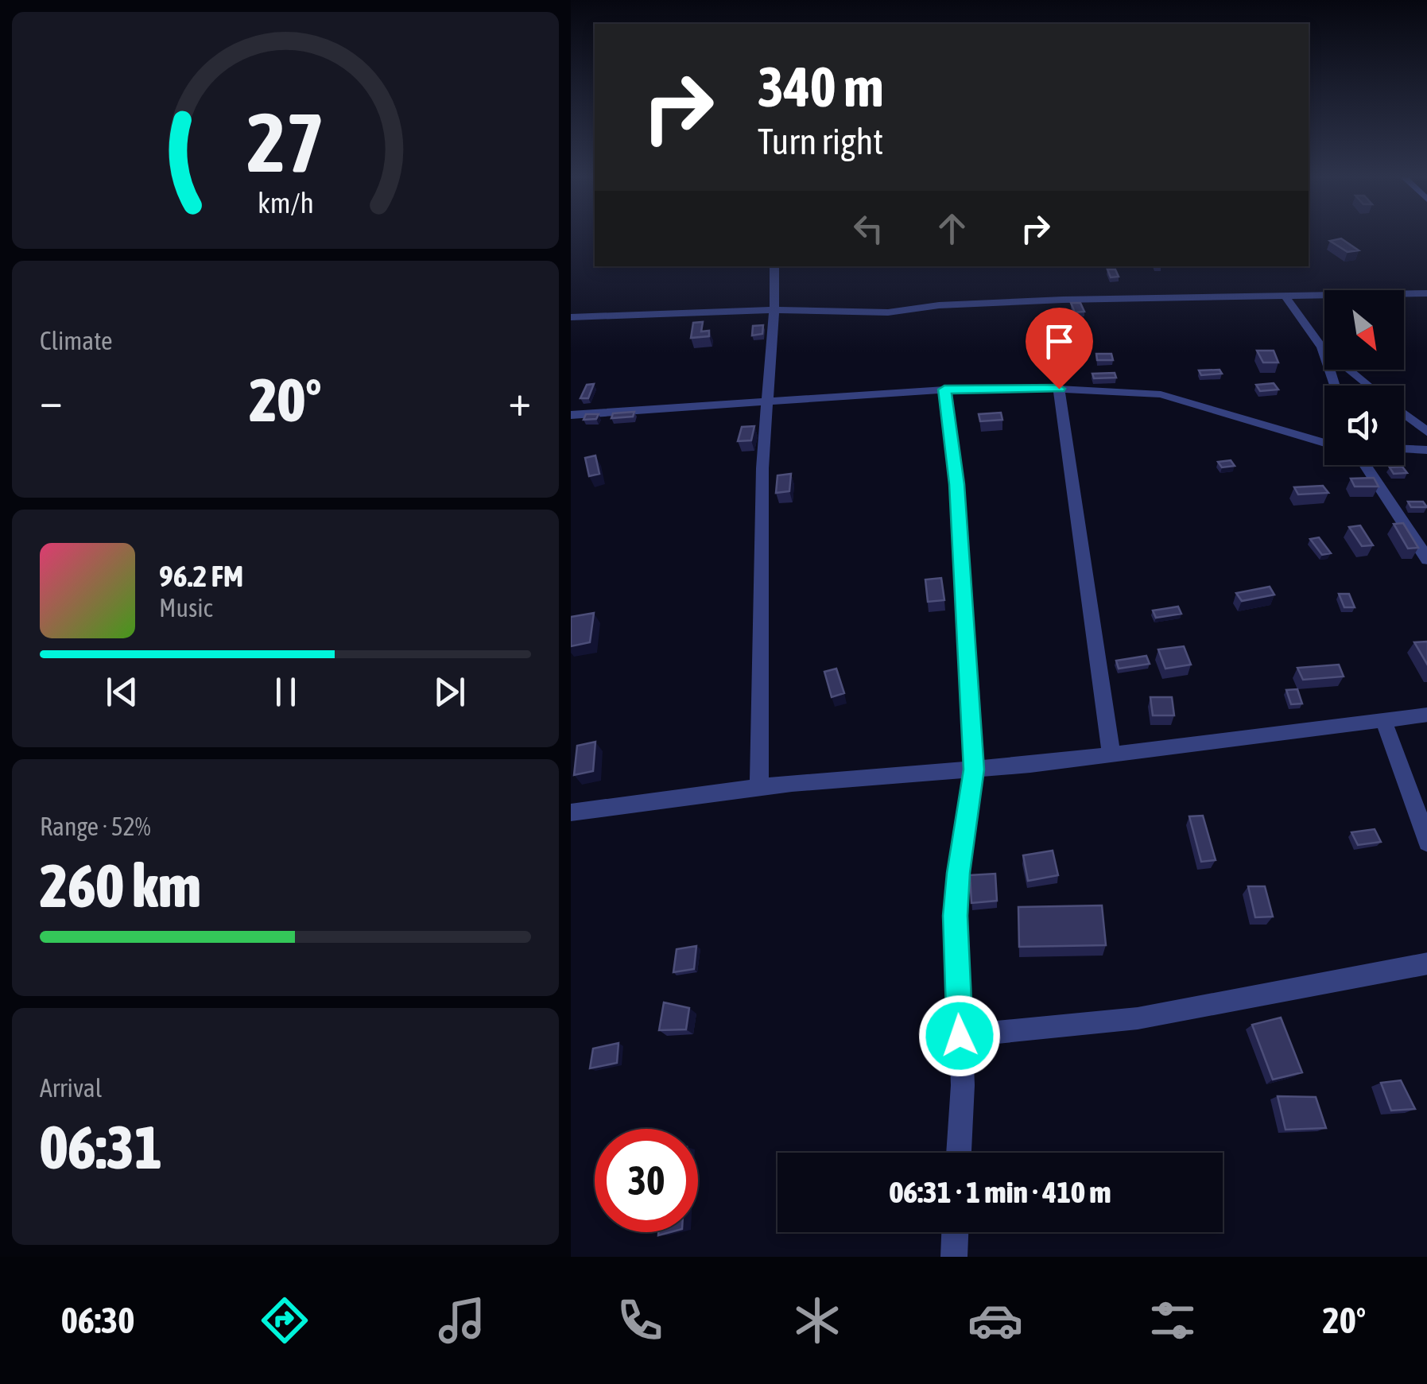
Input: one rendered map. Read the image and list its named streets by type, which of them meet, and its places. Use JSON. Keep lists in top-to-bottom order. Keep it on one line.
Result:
{"north":"bottom right","page":{"turn":["340 m","Turn right"],"tile":["Climate",["Range · 52%","260 km"],["Arrival","06:31"]],"heat":["−","20°","+"],"song":["96.2 FM","Music"],"limit":"30","trip":"06:31 · 1 min · 410 m","tabs":["06:30","20°"],"gauge":["27","km/h"]}}
